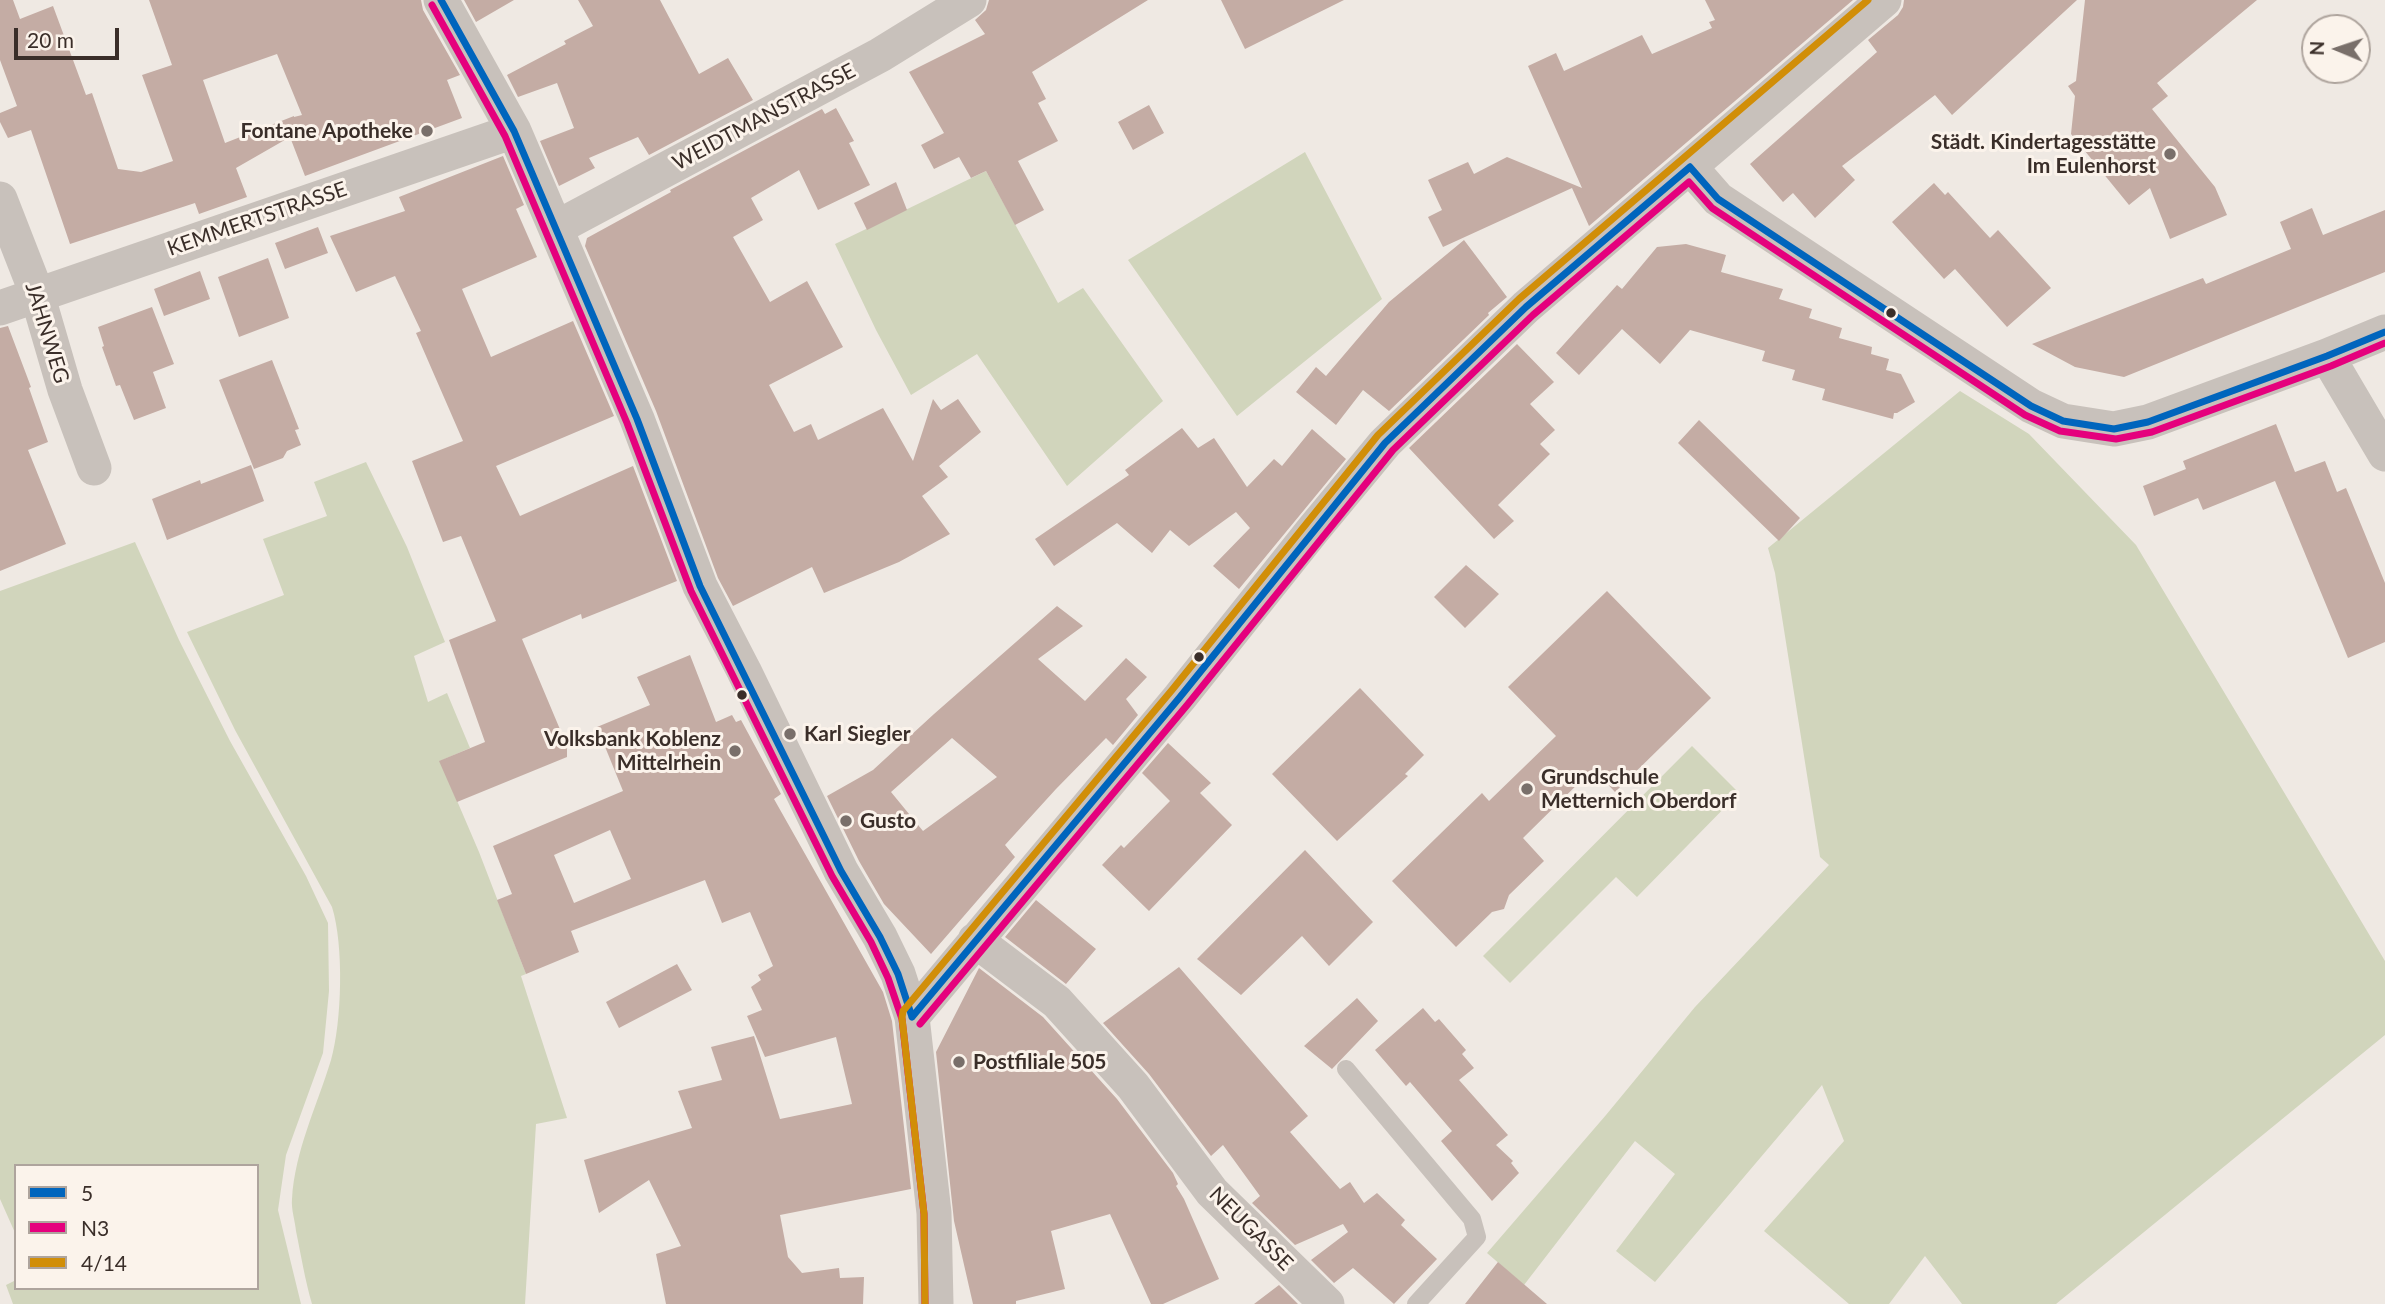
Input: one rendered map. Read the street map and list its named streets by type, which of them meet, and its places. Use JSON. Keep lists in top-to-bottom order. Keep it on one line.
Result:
{"streets":{"street":["WEIDTMANSTRASSE","KEMMERTSTRASSE","JAHNWEG","NEUGASSE"]},"crossings":[["KEMMERTSTRASSE","JAHNWEG"]],"places":["Fontane Apotheke","Städt. Kindertagesstätte Im Eulenhorst","Karl Siegler","Volksbank Koblenz Mittelrhein","Grundschule Metternich Oberdorf","Gusto","Postfiliale 505"],"lines":["transit line 5","transit line 4/14","transit line N3"],"legend":["5","N3","4/14"],"scale_bar":"20 m","north":"left"}
